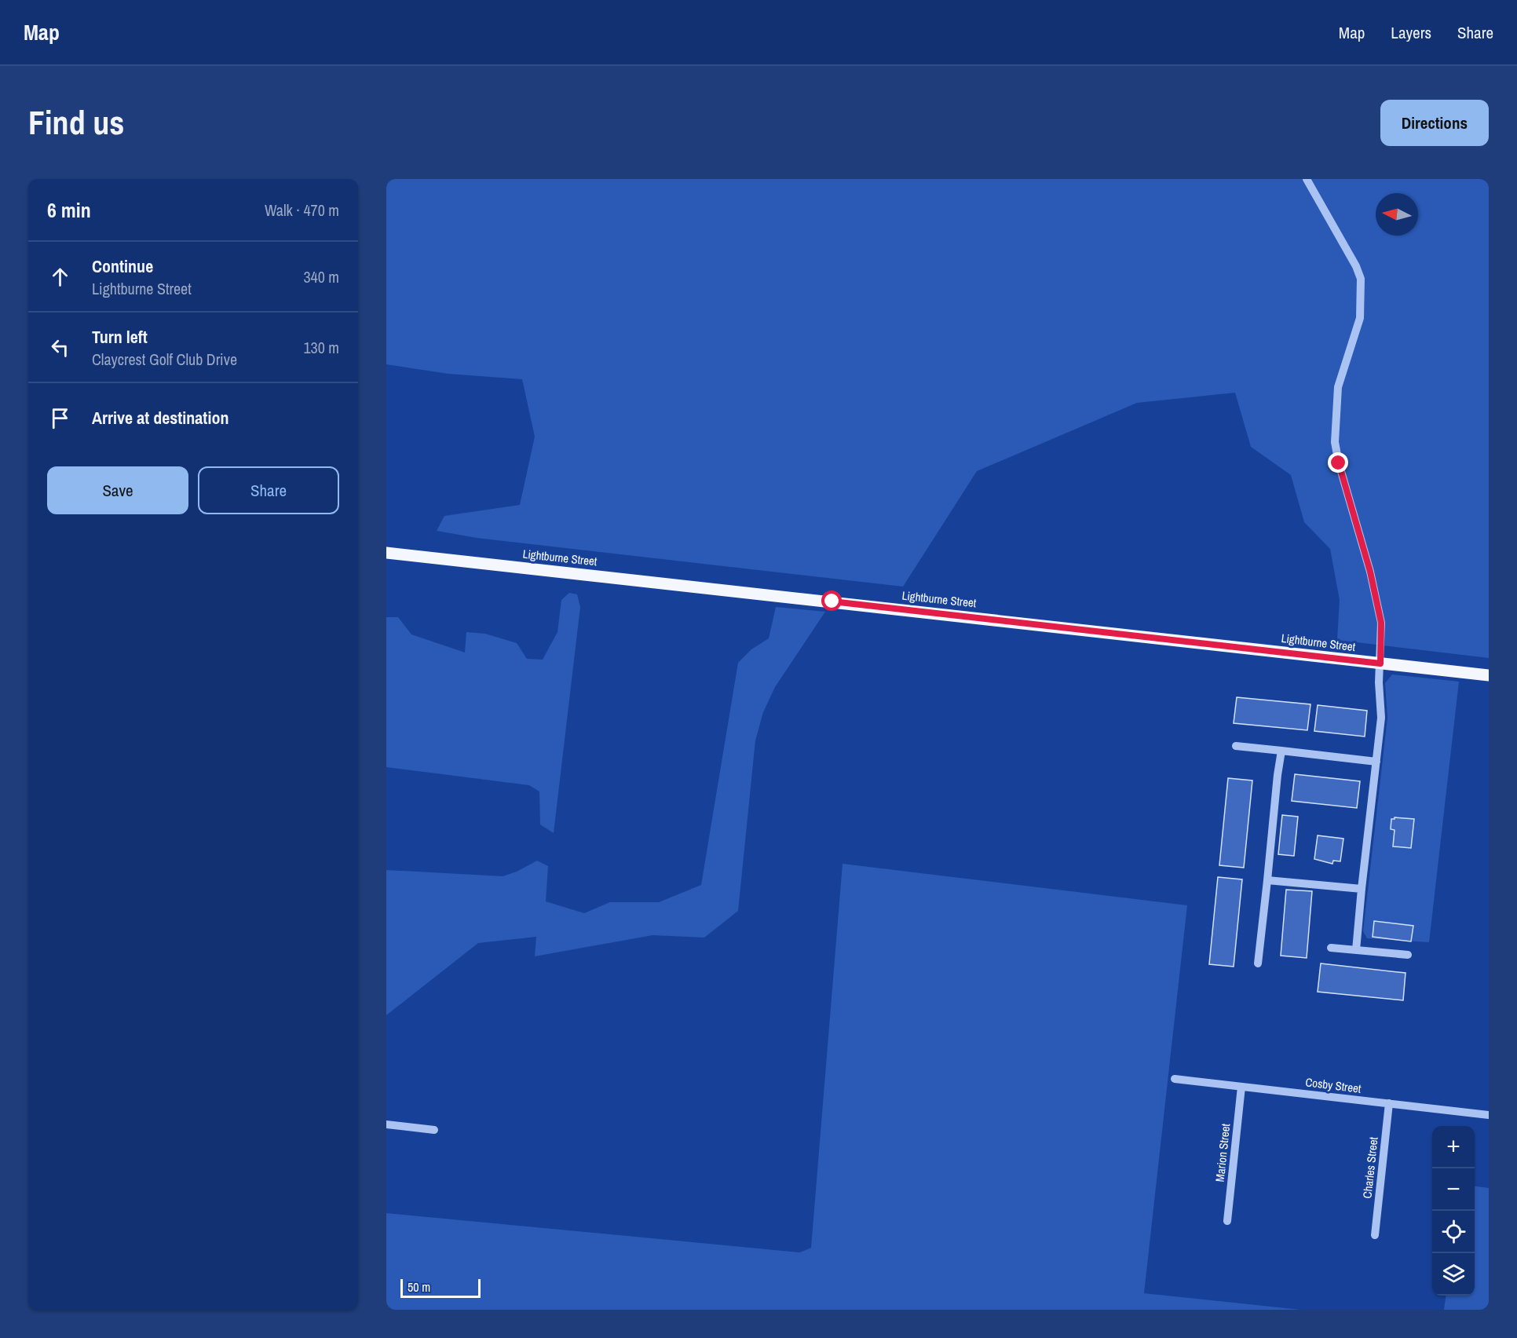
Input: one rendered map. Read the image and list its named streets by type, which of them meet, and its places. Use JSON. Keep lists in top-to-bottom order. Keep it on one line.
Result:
{"streets":{"main road":["Lightburne Street"],"street":["Cosby Street","Marion Street","Charles Street"]},"crossings":[["Cosby Street","Marion Street"],["Cosby Street","Charles Street"]],"scale_bar":"50 m","north":"left","page":{"header":"Map","nav":["Map","Layers","Share"],"buttons":["Directions",["Save","Share"]],"title":"Find us","heading":["6 min","Walk · 470 m"],"list":[["Continue","Lightburne Street","340 m"],["Turn left","Claycrest Golf Club Drive","130 m"],"Arrive at destination"],"map_buttons":["+","−"],"scale":"50 m"}}
